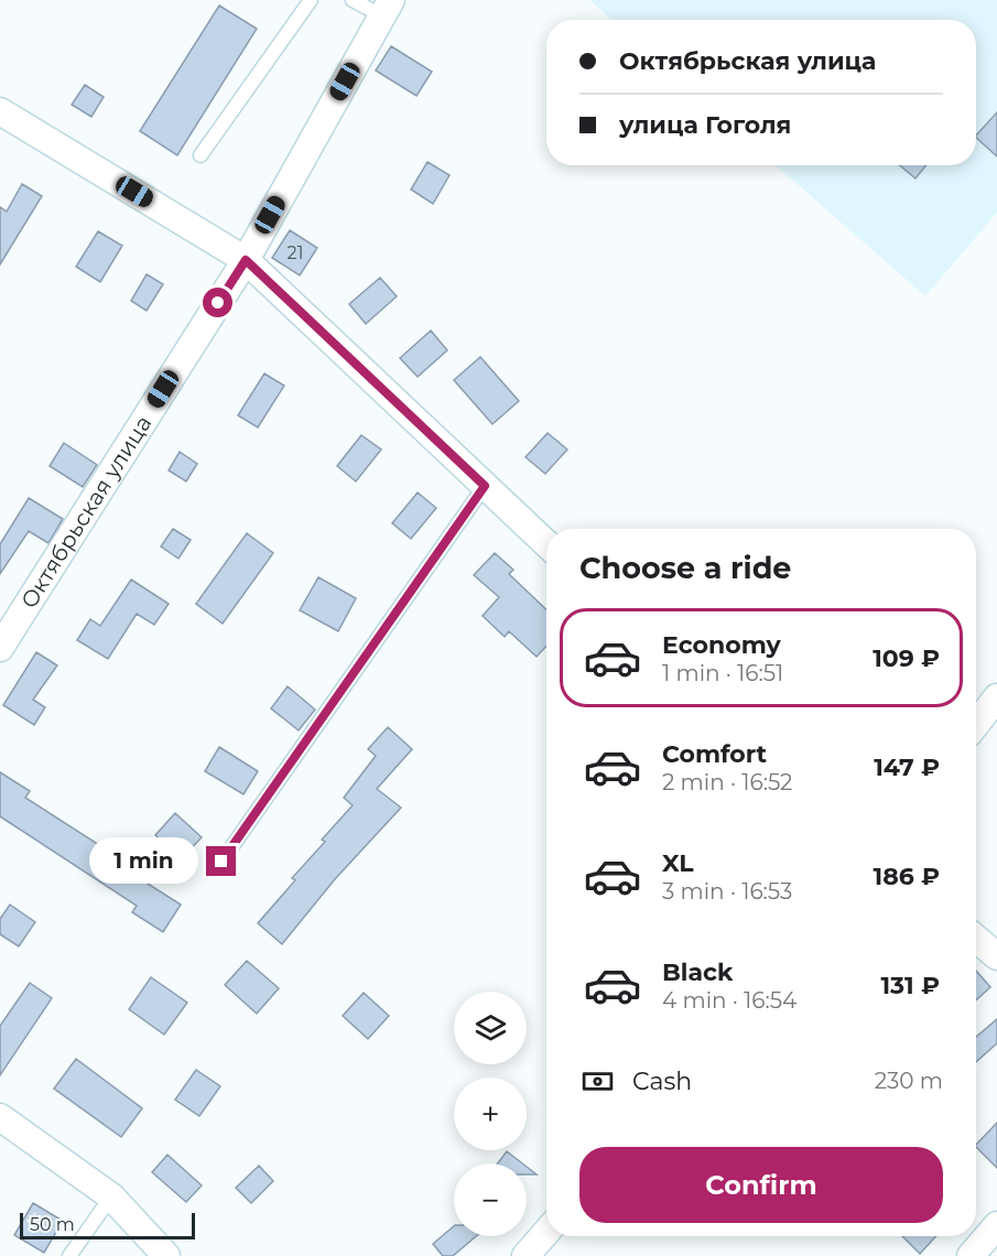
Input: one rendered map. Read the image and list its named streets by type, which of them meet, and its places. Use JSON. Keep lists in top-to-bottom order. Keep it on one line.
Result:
{"streets":{"street":["Октябрьская улица"]},"house_numbers":["21"],"scale_bar":"50 m","page":{"banner":["Октябрьская улица","улица Гоголя"],"heading":"Choose a ride","list":[{"name":"Economy","note":"1 min · 16:51","value":"109 ₽"},{"name":"Comfort","note":"2 min · 16:52","value":"147 ₽"},{"name":"XL","note":"3 min · 16:53","value":"186 ₽"},{"name":"Black","note":"4 min · 16:54","value":"131 ₽"}],"bubble":"1 min","map_buttons":["+","−"],"pay":["Cash","230 m"],"buttons":"Confirm","scale":"50 m"}}
